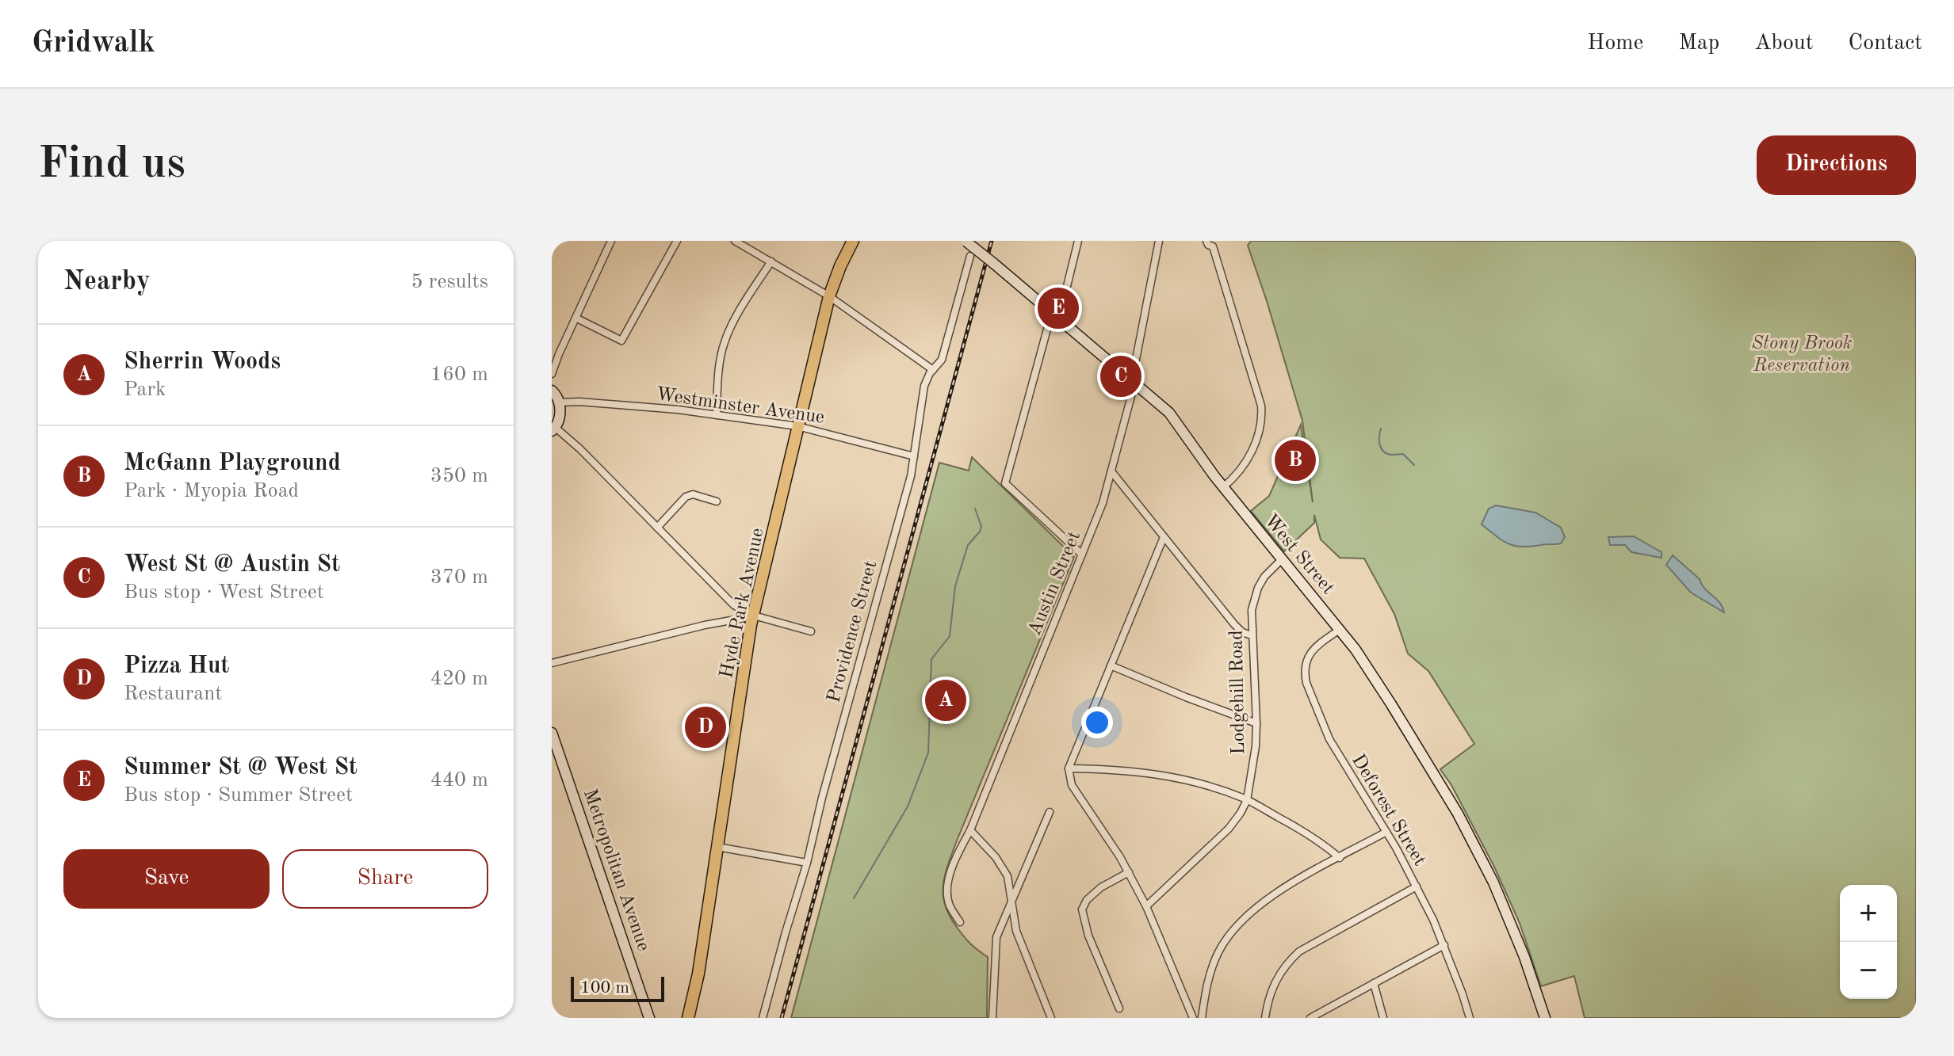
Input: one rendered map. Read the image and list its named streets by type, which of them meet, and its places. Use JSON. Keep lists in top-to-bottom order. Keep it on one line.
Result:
{"streets":{"main road":["Hyde Park Avenue"],"street":["Westminster Avenue","West Street","Austin Street","Providence Street","Lodgehill Road","Deforest Street","Metropolitan Avenue"]},"crossings":[["Westminster Avenue","Hyde Park Avenue"],["Westminster Avenue","Providence Street"],["West Street","Austin Street"],["West Street","Lodgehill Road"],["West Street","Deforest Street"]],"parks":["Stony Brook Reservation"],"scale_bar":"100 m","page":{"header":"Gridwalk","nav":["Home","Map","About","Contact"],"buttons":["Directions",["Save","Share"]],"title":"Find us","heading":["Nearby","5 results"],"pins":["E","C","B","A","D"],"list":[{"mark":"A","name":"Sherrin Woods","note":"Park","value":"160 m"},{"mark":"B","name":"McGann Playground","note":"Park · Myopia Road","value":"350 m"},{"mark":"C","name":"West St @ Austin St","note":"Bus stop · West Street","value":"370 m"},{"mark":"D","name":"Pizza Hut","note":"Restaurant","value":"420 m"},{"mark":"E","name":"Summer St @ West St","note":"Bus stop · Summer Street","value":"440 m"}],"map_buttons":["+","−"],"scale":"100 m"}}
